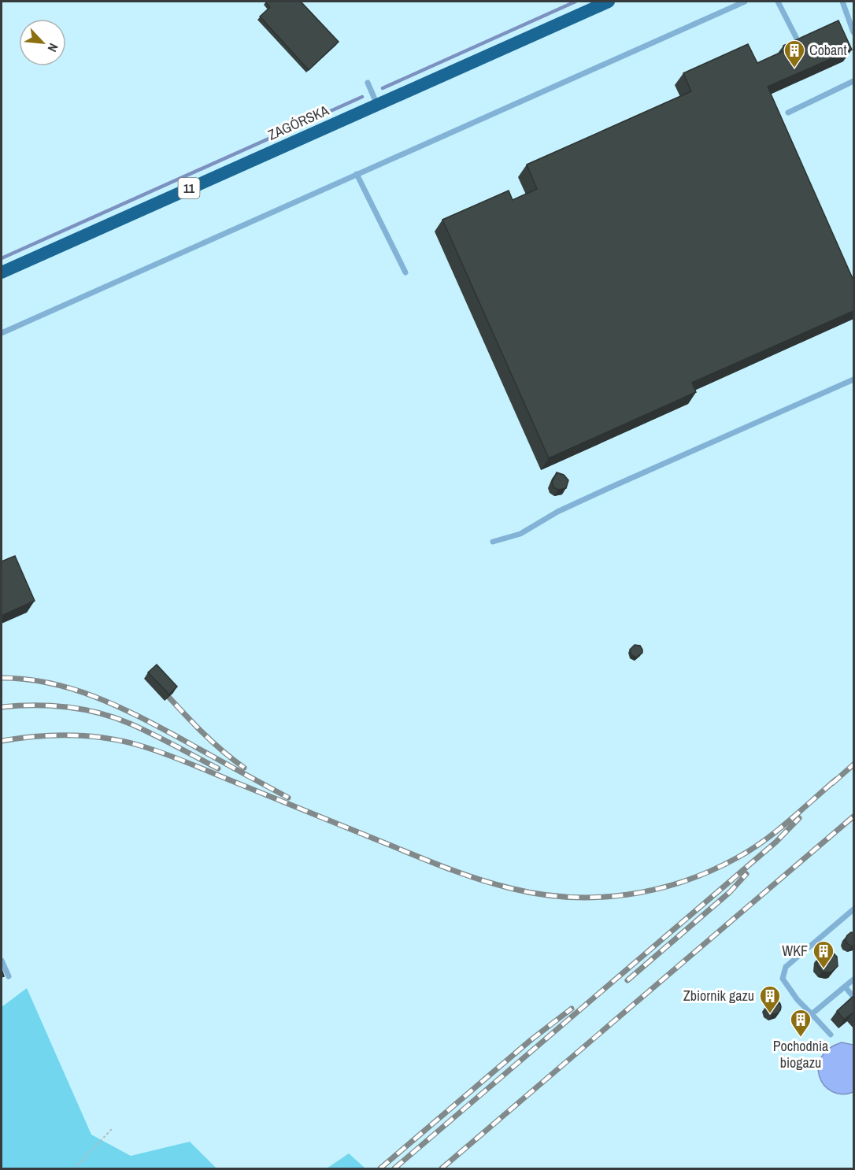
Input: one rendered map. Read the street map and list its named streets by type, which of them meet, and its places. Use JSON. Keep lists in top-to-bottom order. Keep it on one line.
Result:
{"streets":{"highway":["ZAGÓRSKA","11"]},"places":{"building":["Cobant","WKF","Zbiornik gazu","Pochodnia biogazu"]},"north":"bottom right"}
